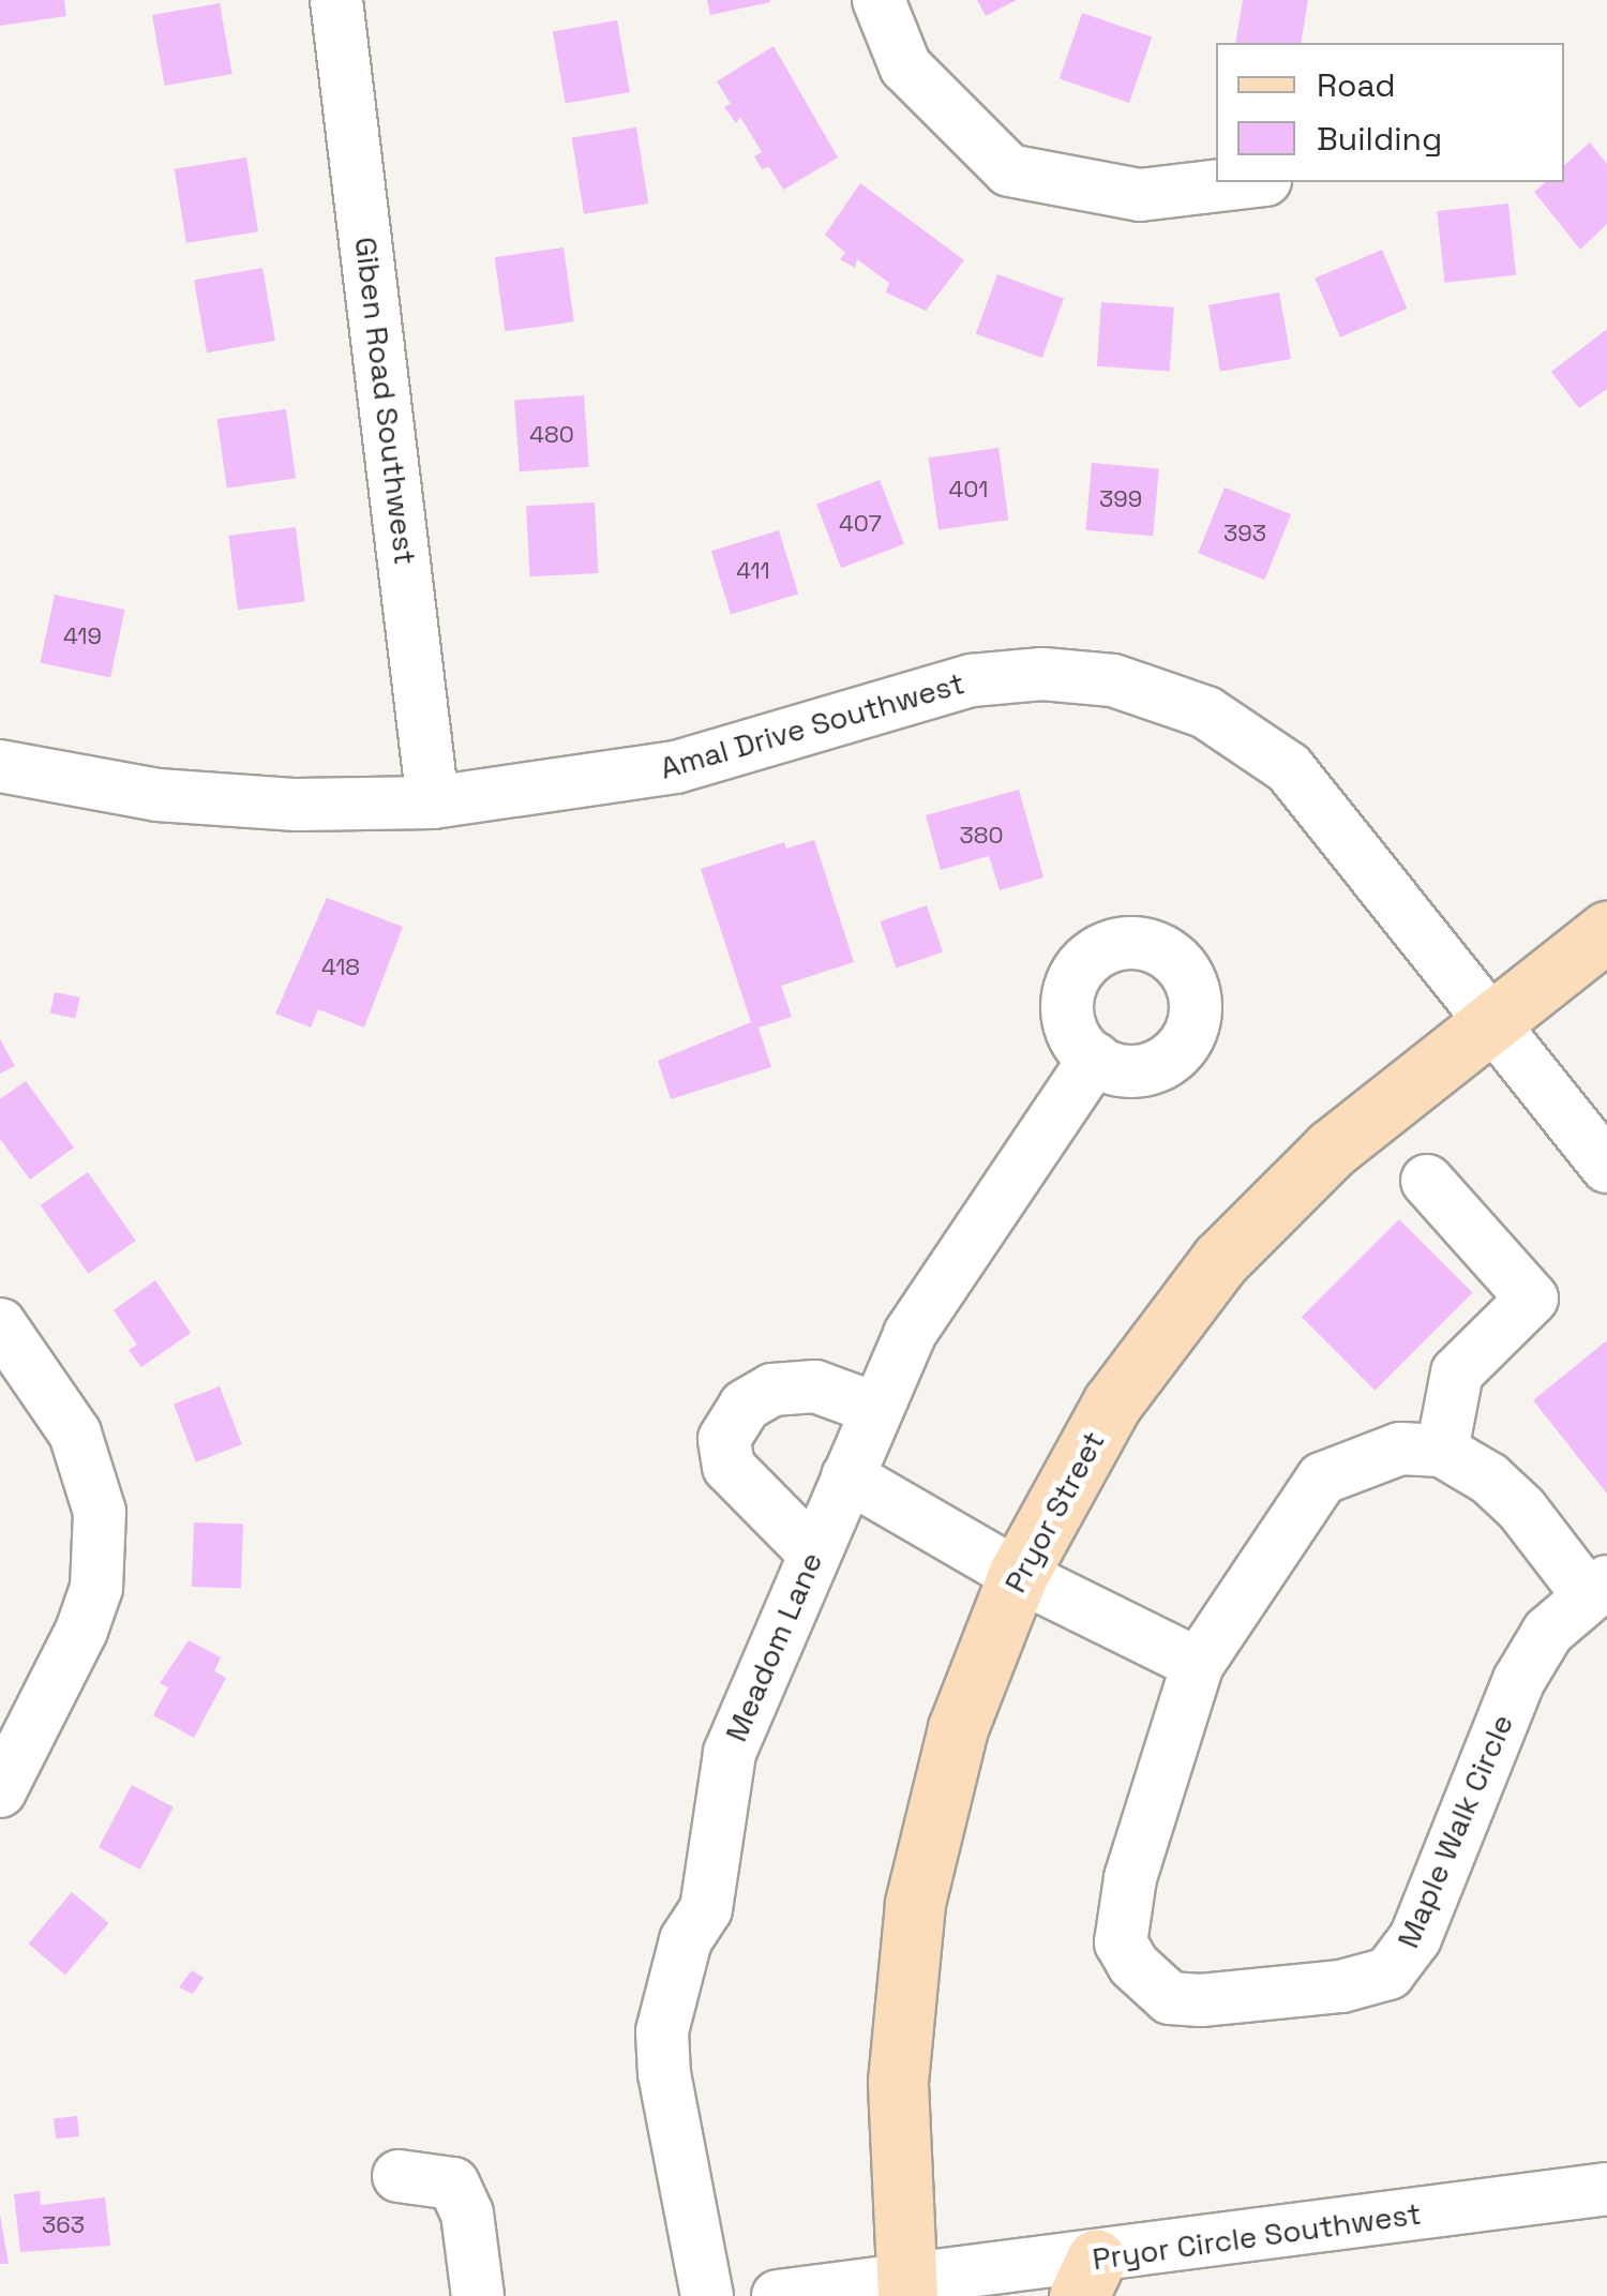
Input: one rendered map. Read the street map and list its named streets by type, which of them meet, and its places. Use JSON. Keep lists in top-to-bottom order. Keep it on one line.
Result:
{"streets":{"main road":["Pryor Street"],"street":["Giben Road Southwest","Amal Drive Southwest","Meadom Lane","Maple Walk Circle","Pryor Circle Southwest"]},"crossings":[["Giben Road Southwest","Amal Drive Southwest"],["Amal Drive Southwest","Pryor Street"],["Pryor Street","Pryor Circle Southwest"]],"house_numbers":["480","401","399","407","393","411","419","380","418","363"],"legend":["Road","Building"]}
